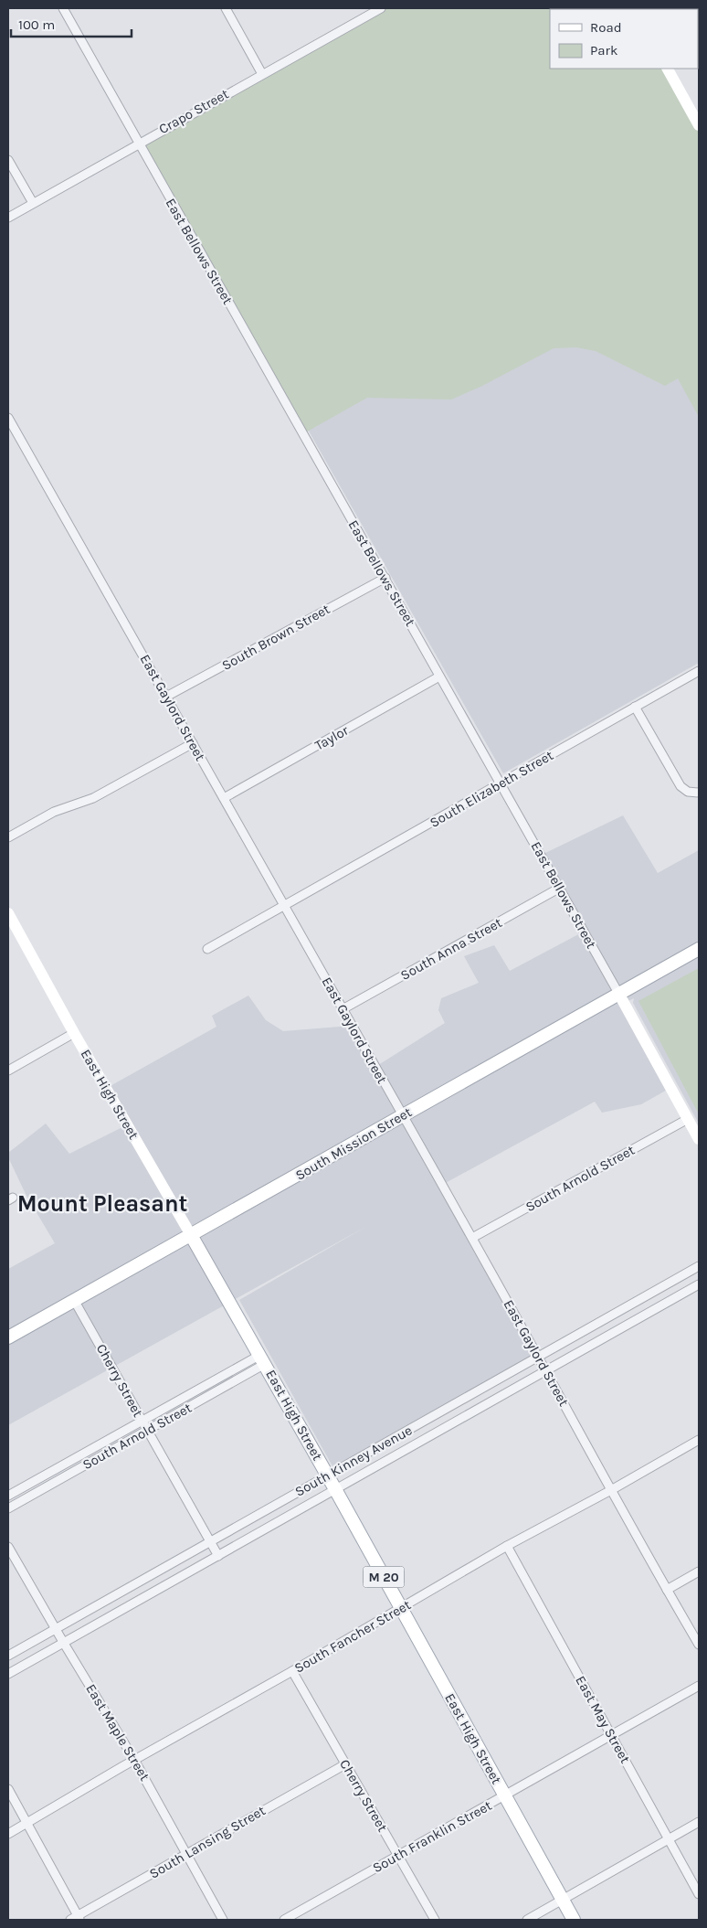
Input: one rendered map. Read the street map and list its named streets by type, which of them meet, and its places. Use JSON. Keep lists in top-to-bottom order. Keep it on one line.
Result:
{"streets":{"main road":["East High Street","South Mission Street","M 20"],"street":["Crapo Street","East Bellows Street","South Brown Street","East Gaylord Street","Taylor","South Elizabeth Street","South Anna Street","South Arnold Street","Cherry Street","South Kinney Avenue","South Fancher Street","East May Street","East Maple Street","South Franklin Street","South Lansing Street"]},"crossings":[["Crapo Street","East Bellows Street"],["East Bellows Street","South Brown Street"],["East Bellows Street","Taylor"],["East Bellows Street","South Elizabeth Street"],["East Bellows Street","South Anna Street"],["East Bellows Street","South Mission Street"],["East Bellows Street","South Arnold Street"],["South Brown Street","East Gaylord Street"],["East Gaylord Street","Taylor"],["East Gaylord Street","South Elizabeth Street"],["East Gaylord Street","South Anna Street"],["East Gaylord Street","South Mission Street"],["East Gaylord Street","South Arnold Street"],["East Gaylord Street","South Kinney Avenue"],["East Gaylord Street","South Fancher Street"],["East High Street","South Mission Street"],["East High Street","South Arnold Street"],["East High Street","South Kinney Avenue"],["East High Street","South Fancher Street"],["East High Street","South Franklin Street"],["South Mission Street","Cherry Street"],["South Arnold Street","Cherry Street"],["Cherry Street","South Kinney Avenue"],["Cherry Street","South Fancher Street"],["Cherry Street","South Franklin Street"],["Cherry Street","South Lansing Street"],["South Kinney Avenue","East Maple Street"],["South Fancher Street","East May Street"],["South Fancher Street","East Maple Street"],["East May Street","South Franklin Street"],["East Maple Street","South Lansing Street"]],"districts":["Mount Pleasant"],"legend":["Road","Park"],"scale_bar":"100 m"}
